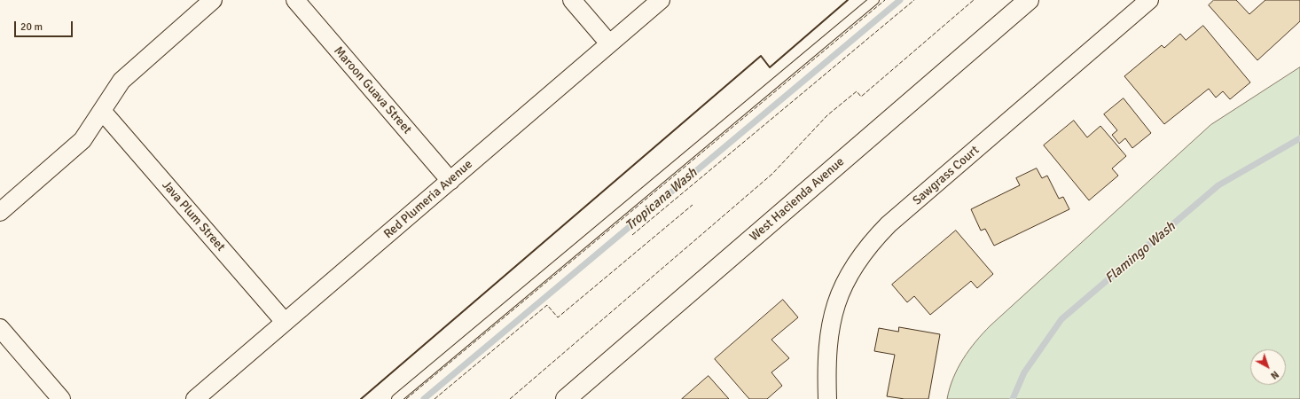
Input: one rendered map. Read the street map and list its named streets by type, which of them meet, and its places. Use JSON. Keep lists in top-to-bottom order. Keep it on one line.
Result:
{"streets":{"main road":["West Hacienda Avenue"],"street":["Maroon Guava Street","Sawgrass Court","Red Plumeria Avenue","Java Plum Street"]},"crossings":[["Maroon Guava Street","Red Plumeria Avenue"],["Red Plumeria Avenue","Java Plum Street"]],"water":["Tropicana Wash","Flamingo Wash"],"scale_bar":"20 m","north":"bottom right"}
